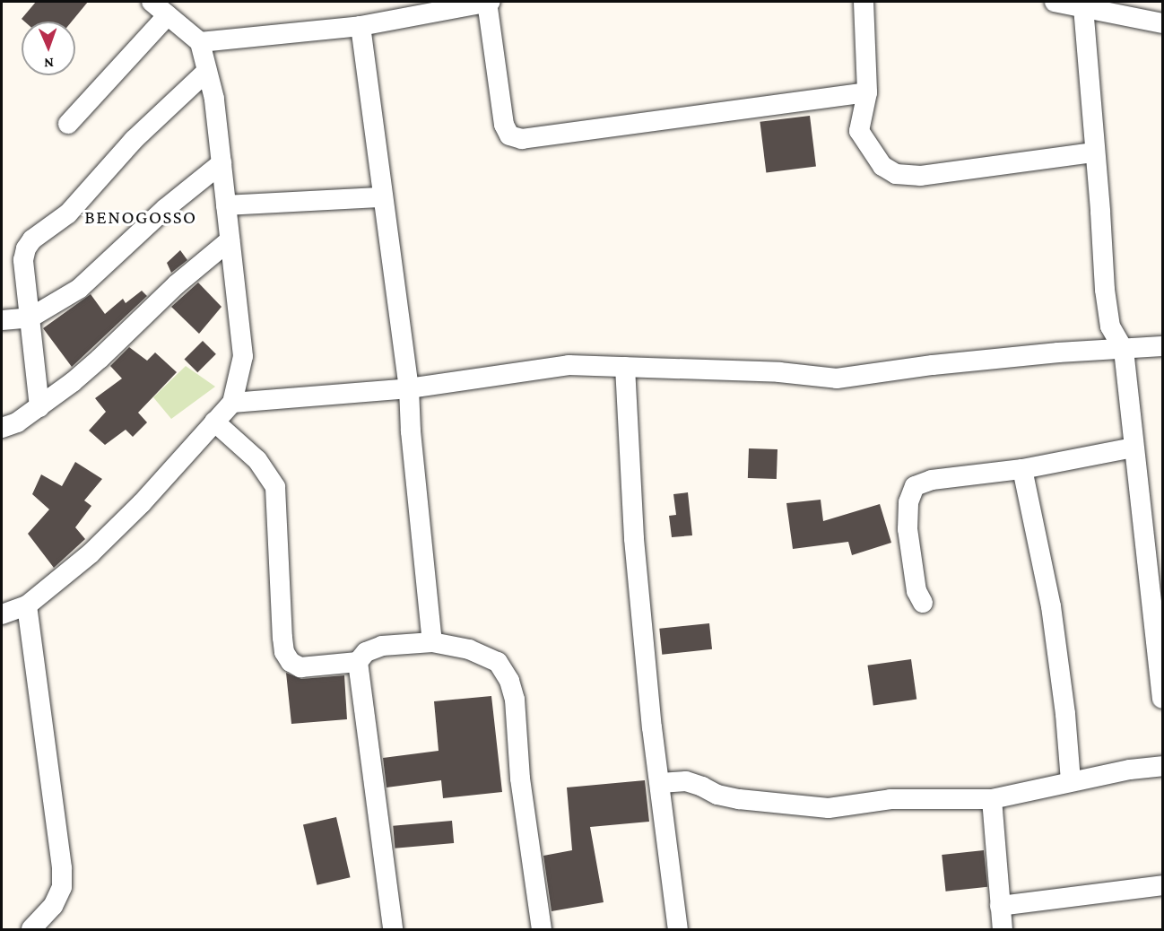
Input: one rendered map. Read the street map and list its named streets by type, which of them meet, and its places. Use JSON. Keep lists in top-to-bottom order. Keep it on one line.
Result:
{"districts":["BENOGOSSO"],"north":"bottom"}
